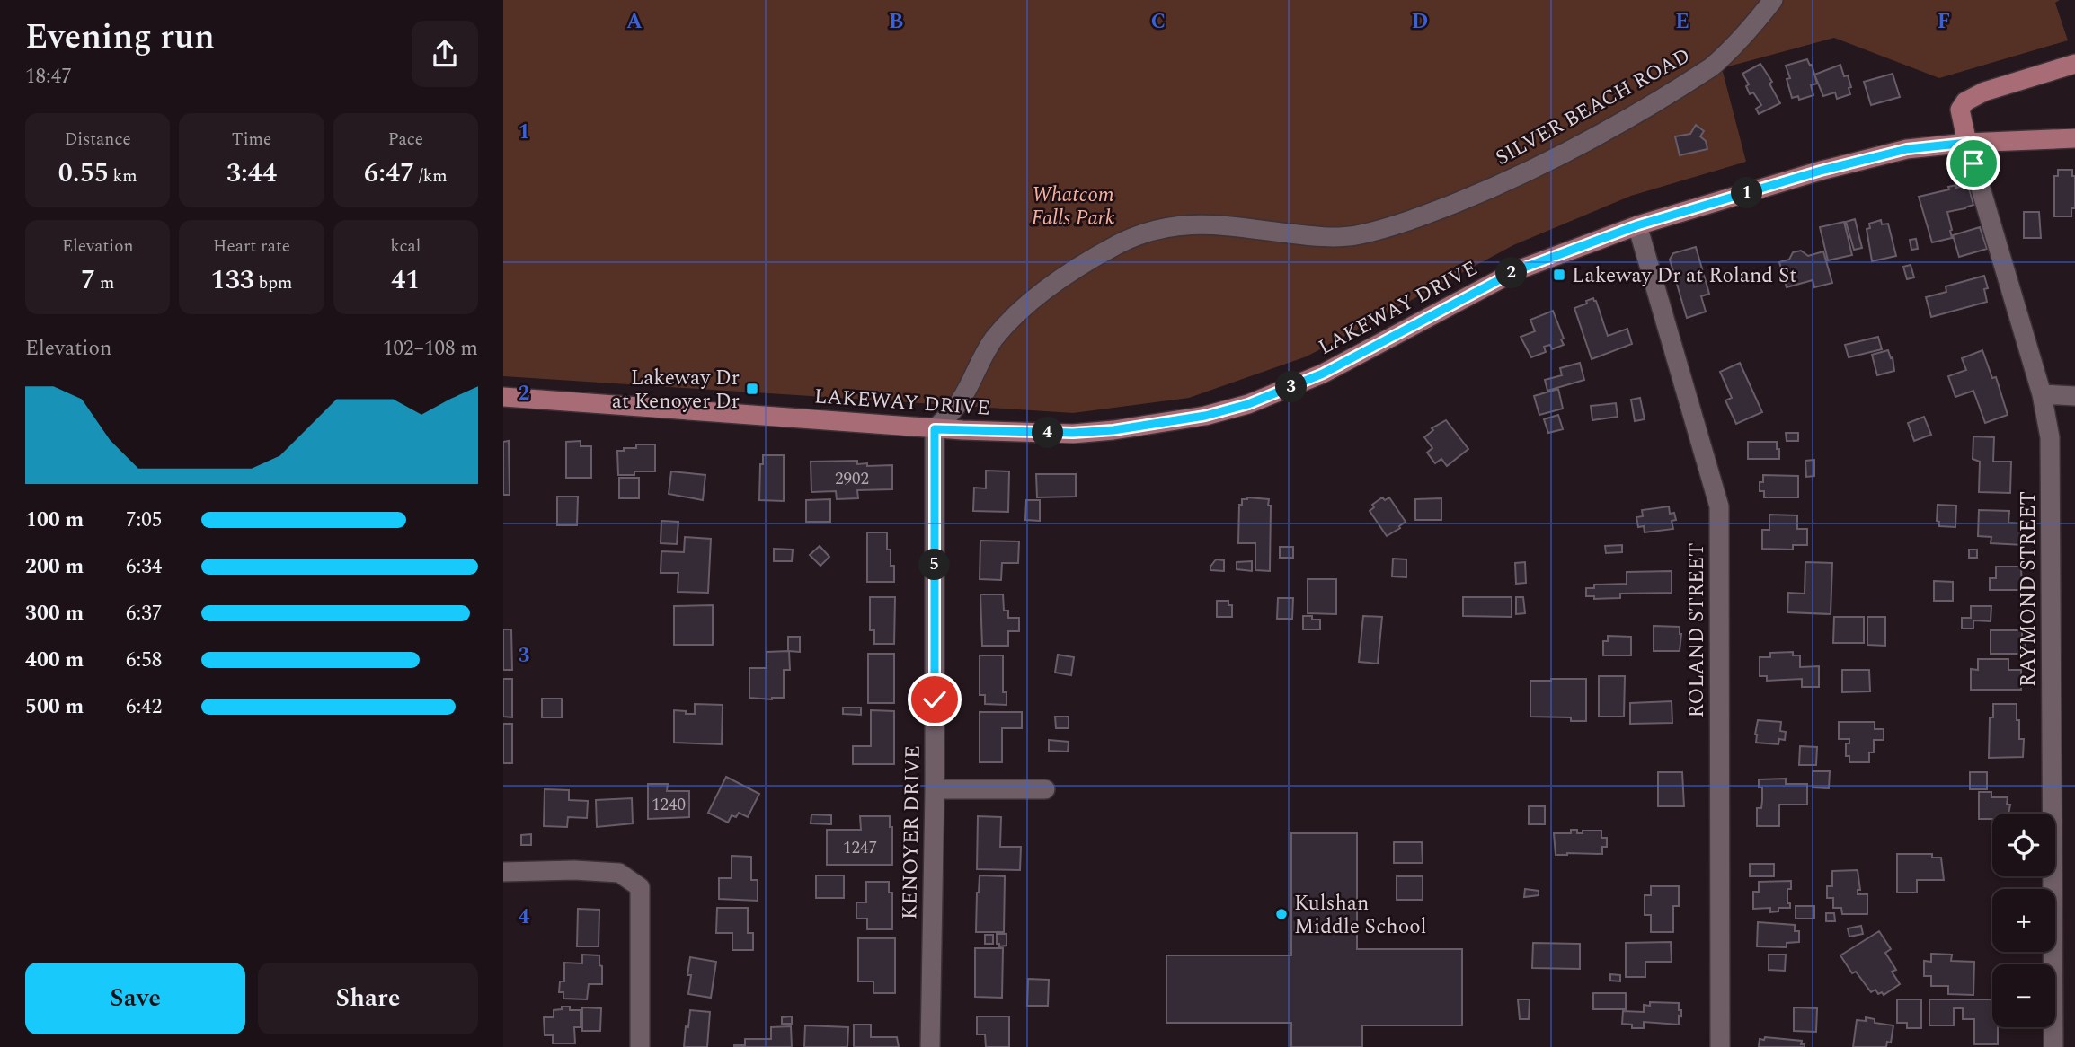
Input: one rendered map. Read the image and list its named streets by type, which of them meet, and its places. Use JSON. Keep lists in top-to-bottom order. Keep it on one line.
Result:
{"streets":{"main road":["LAKEWAY DRIVE"],"street":["SILVER BEACH ROAD","RAYMOND STREET","ROLAND STREET","KENOYER DRIVE"]},"crossings":[["SILVER BEACH ROAD","LAKEWAY DRIVE"],["SILVER BEACH ROAD","KENOYER DRIVE"],["LAKEWAY DRIVE","RAYMOND STREET"],["LAKEWAY DRIVE","ROLAND STREET"],["LAKEWAY DRIVE","KENOYER DRIVE"]],"parks":["Whatcom Falls Park"],"places":{"transit":["Lakeway Dr at Roland St","Lakeway Dr at Kenoyer Dr"],"other":["Kulshan Middle School"]},"house_numbers":["2902","1240","1247"],"page":{"heading":["Evening run","18:47"],"stats":[["Distance","0.55 km"],["Time","3:44"],["Pace","6:47 /km"],["Elevation","7 m"],["Heart rate","133 bpm"],["kcal","41"]],"pins":["1","2","3","4","5"],"chart":["Elevation","102–108 m"],"list":[{"name":"100 m","note":"7:05"},{"name":"200 m","note":"6:34"},{"name":"300 m","note":"6:37"},{"name":"400 m","note":"6:58"},{"name":"500 m","note":"6:42"}],"map_buttons":["+","−"],"buttons":["Save","Share"]},"grid":{"columns":["A","B","C","D","E","F"],"rows":["1","2","3","4"]}}
